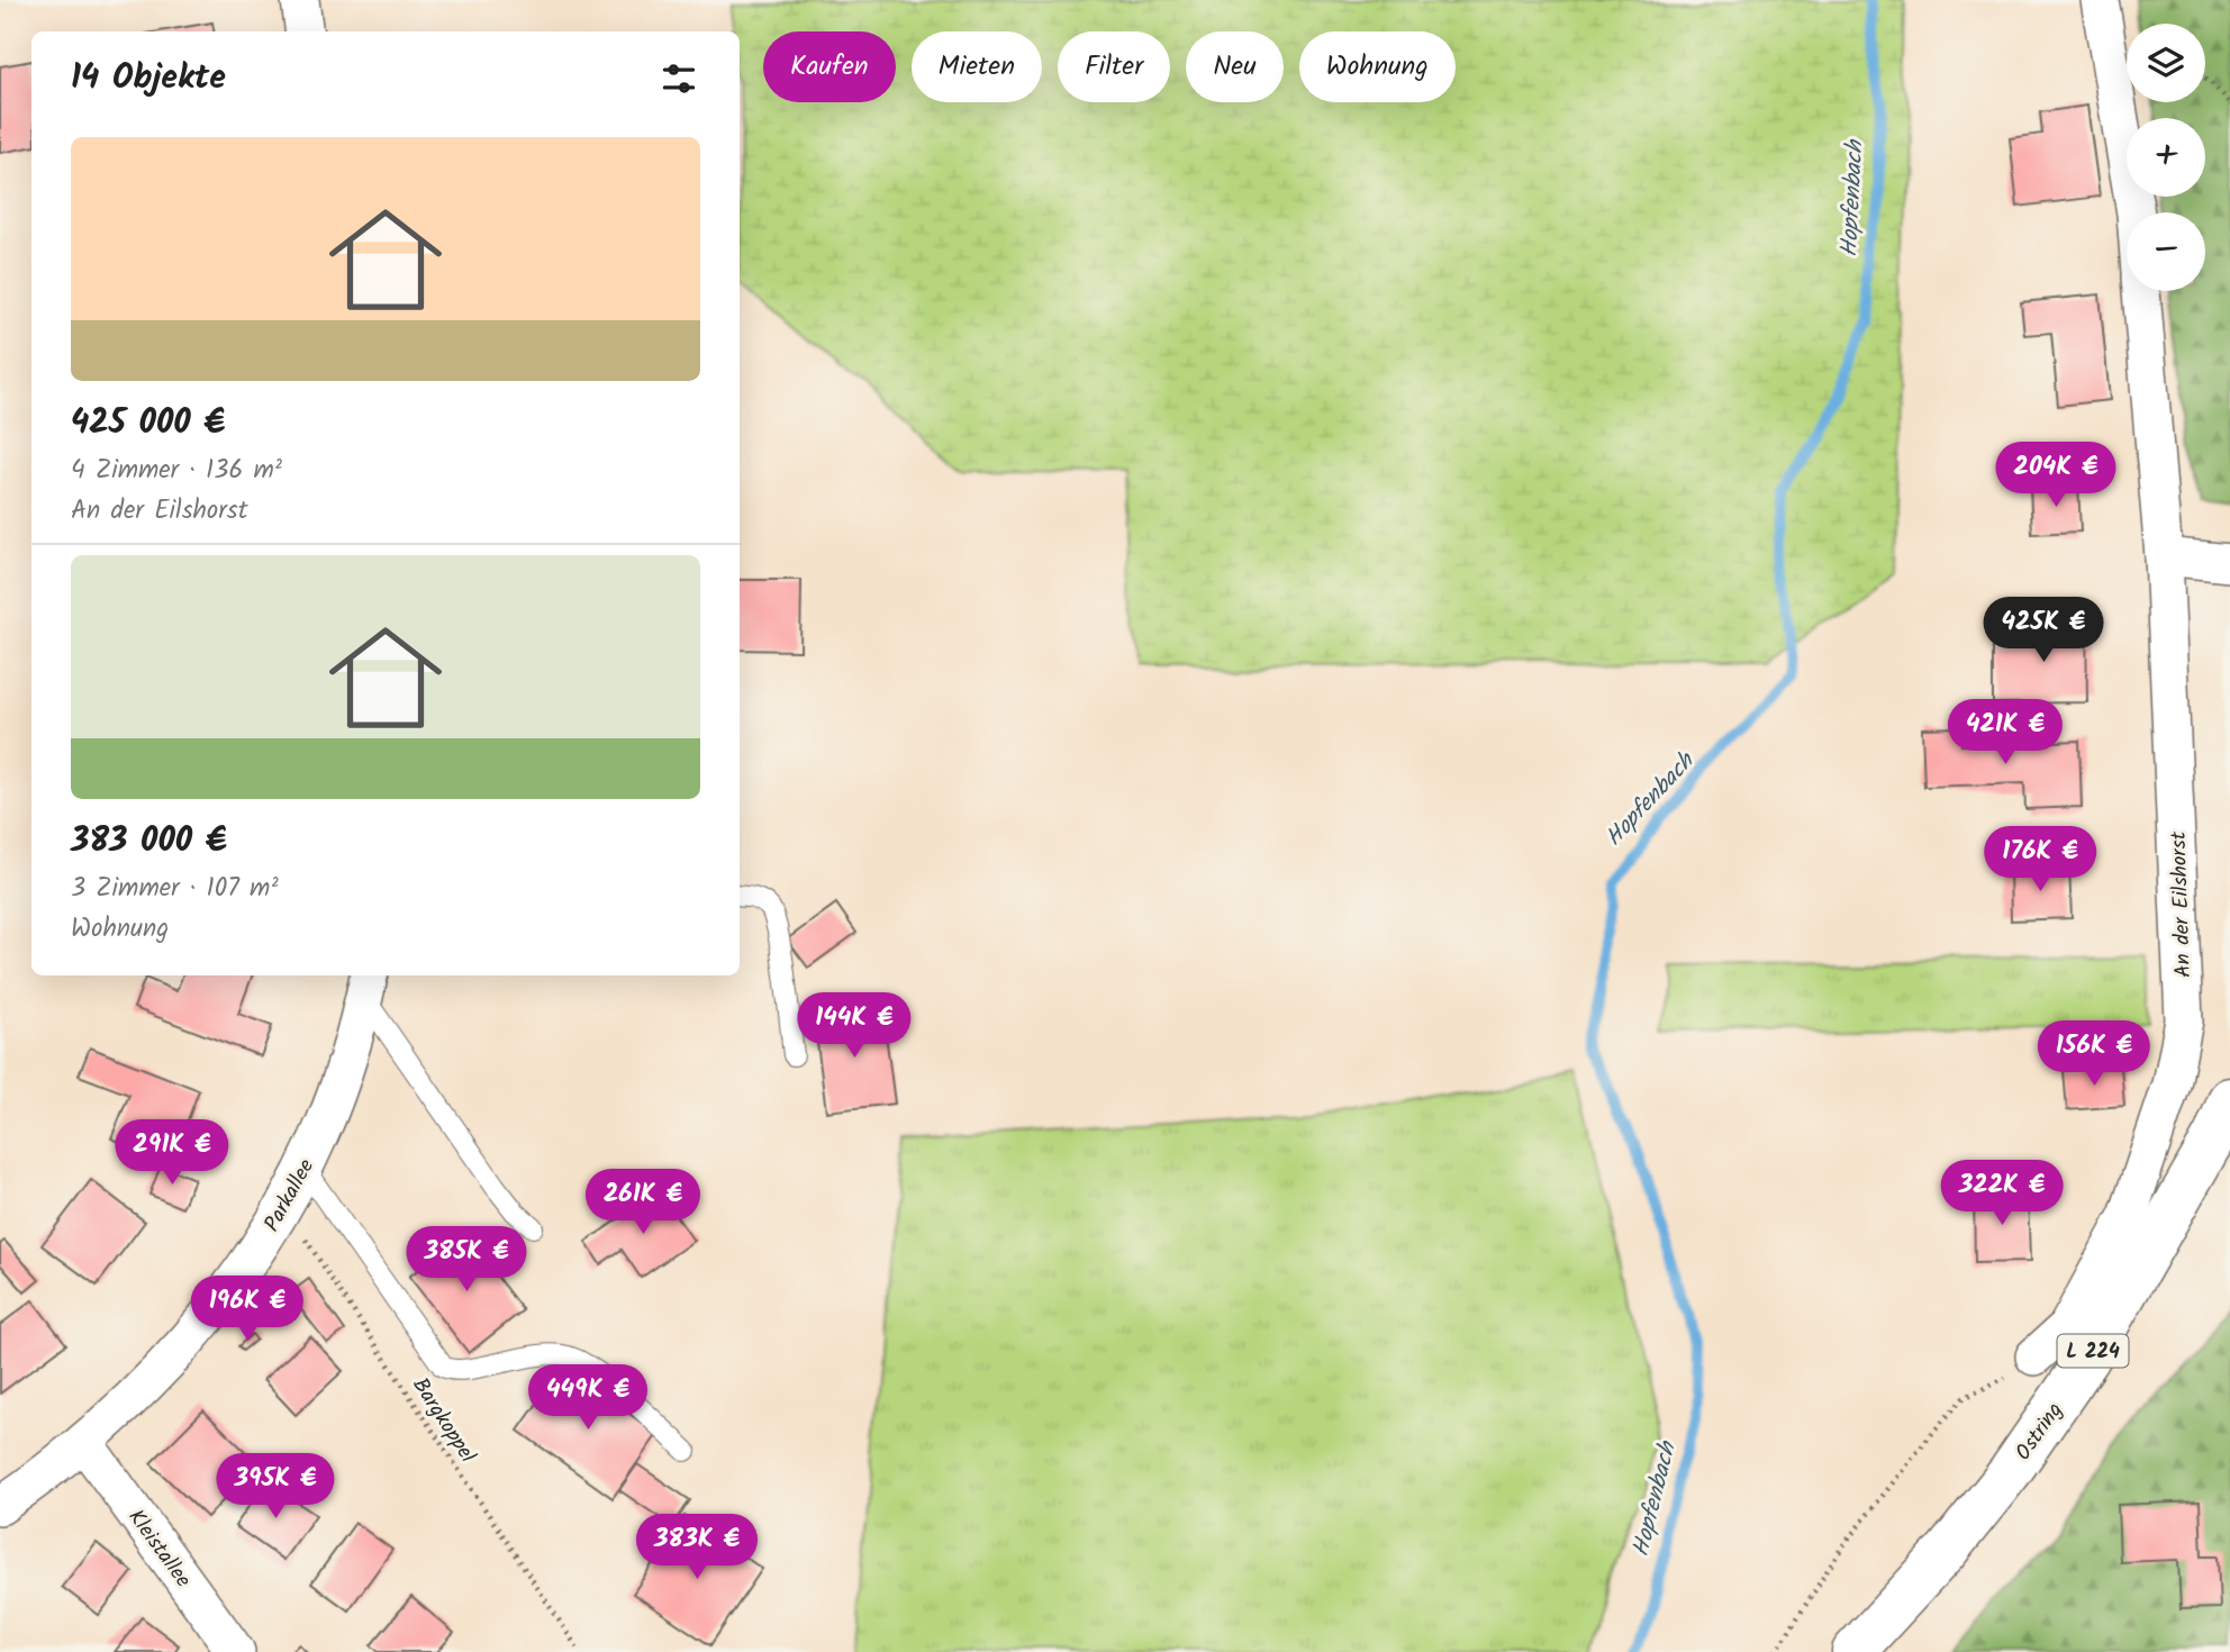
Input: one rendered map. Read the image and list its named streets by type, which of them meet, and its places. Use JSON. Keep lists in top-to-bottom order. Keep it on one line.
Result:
{"streets":{"main road":["L 224","Ostring"],"street":["An der Eilshorst","Parkallee","Kleistallee"],"path":["Bargkoppel"]},"crossings":[["Parkallee","Bargkoppel"],["Parkallee","Kleistallee"]],"water":["Hopfenbach"],"page":{"map_buttons":["+","−"],"chip":["Kaufen","Mieten","Filter","Neu","Wohnung"],"heading":"14 Objekte","list":[{"name":"425 000 €","note":"4 Zimmer · 136 m² · An der Eilshorst"},{"name":"383 000 €","note":"3 Zimmer · 107 m² · Wohnung"}],"price":["204K €","425K €","421K €","176K €","144K €","156K €","291K €","322K €","261K €","385K €","196K €","449K €","395K €","383K €"]}}
